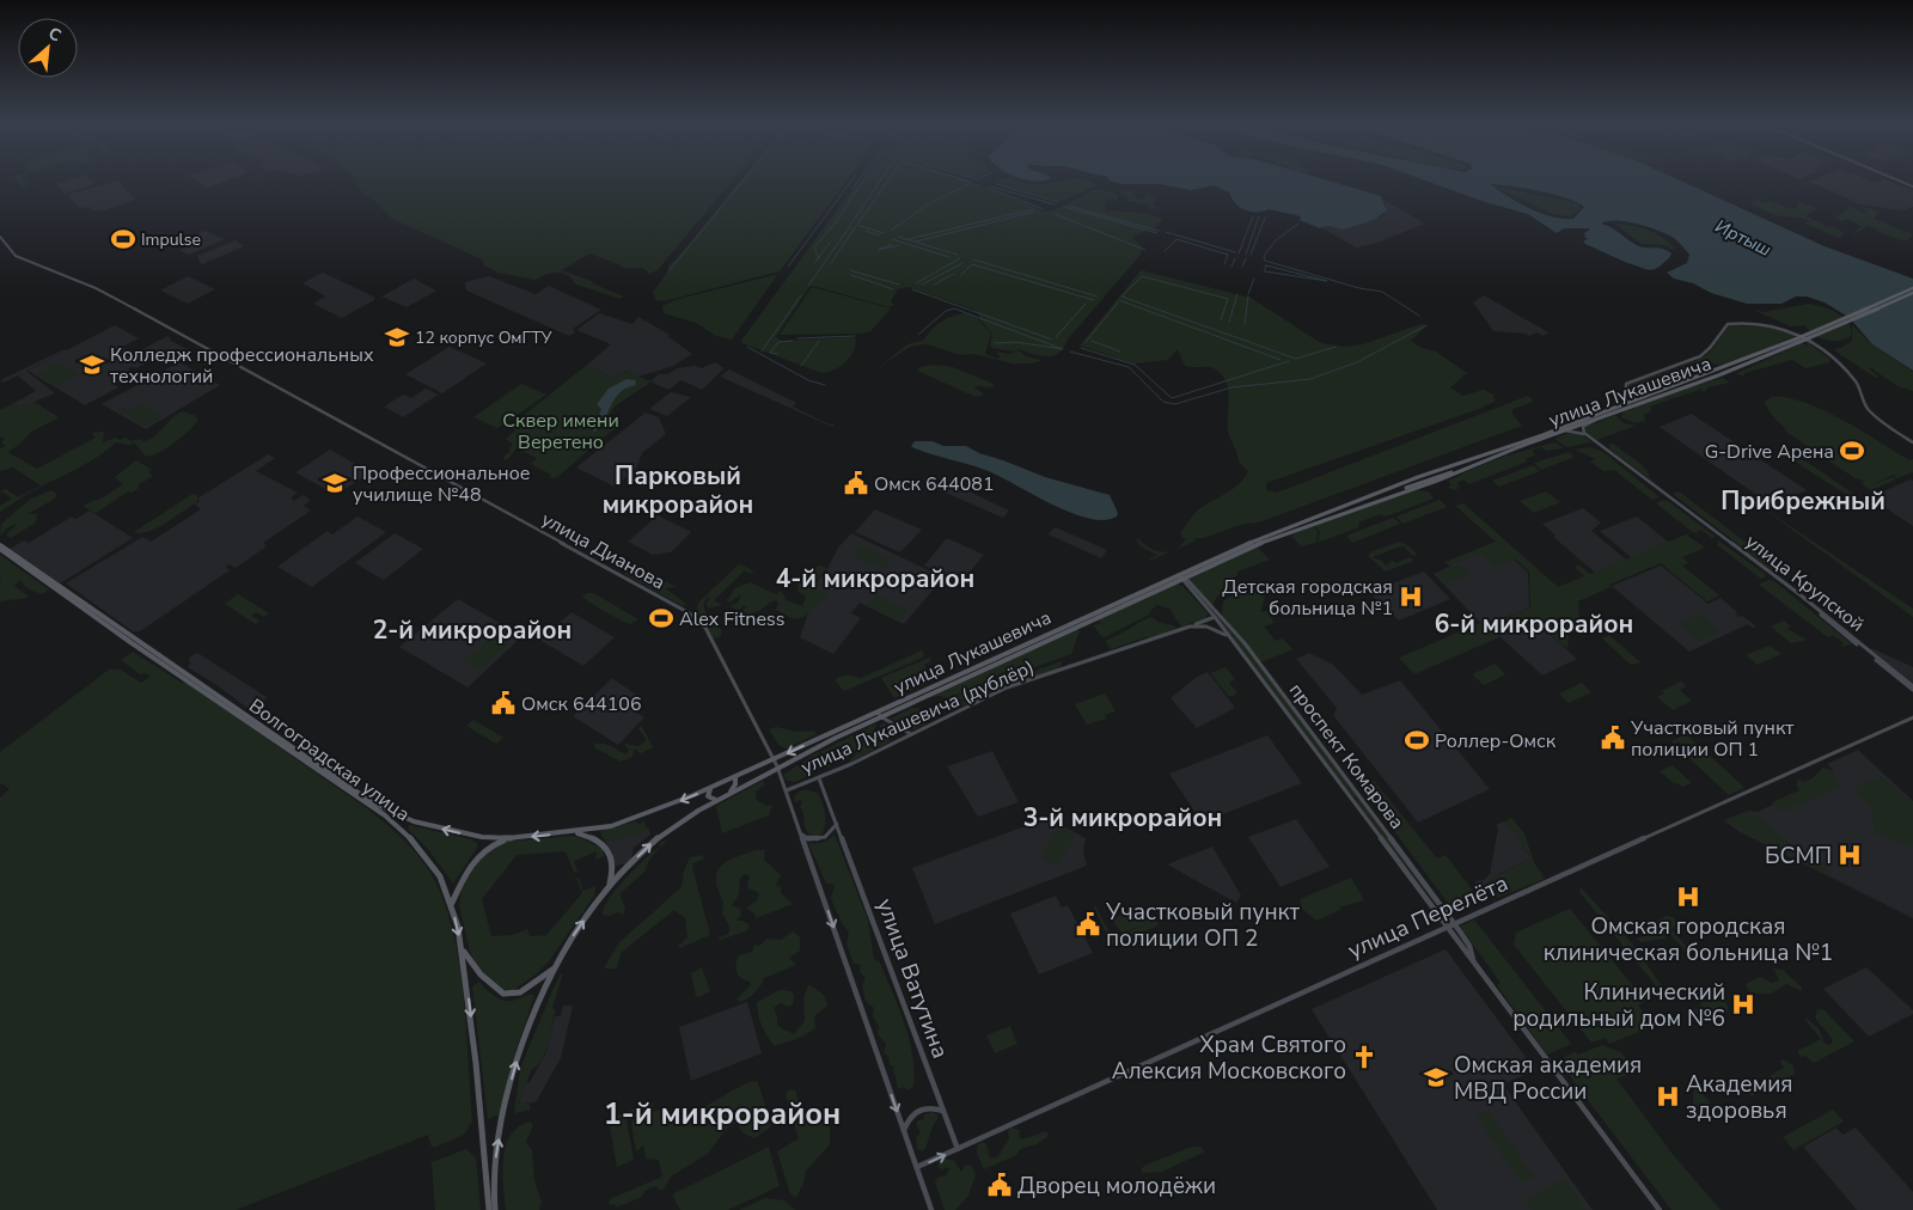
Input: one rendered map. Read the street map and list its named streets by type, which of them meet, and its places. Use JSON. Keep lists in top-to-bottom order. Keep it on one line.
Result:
{"streets":{"main road":["улица Лукашевича","улица Дианова","улица Крупской","улица Лукашевича (дублёр)","проспект Комарова","Волгоградская улица","улица Перелёта","улица Ватутина"]},"crossings":[["улица Лукашевича","улица Дианова"],["улица Лукашевича","улица Крупской"],["улица Лукашевича","проспект Комарова"],["улица Лукашевича","Волгоградская улица"],["улица Лукашевича (дублёр)","проспект Комарова"],["улица Лукашевича (дублёр)","улица Ватутина"],["проспект Комарова","улица Перелёта"],["улица Перелёта","улица Ватутина"]],"districts":["Парковый микрорайон","Прибрежный","4-й микрорайон","6-й микрорайон","2-й микрорайон","3-й микрорайон","1-й микрорайон"],"water":["Иртыш"],"parks":["Сквер имени Веретено"],"places":{"sports":["Impulse","G-Drive Арена","Alex Fitness","Роллер-Омск"],"school or university":["12 корпус ОмГТУ","Колледж профессиональных технологий","Профессиональное училище №48","Омская академия МВД России"],"public building":["Омск 644081","Омск 644106","Участковый пункт полиции ОП 1","Участковый пункт полиции ОП 2","Дворец молодёжи"],"hospital":["Детская городская больница №1","БСМП","Омская городская клиническая больница №1","Клинический родильный дом №6","Академия здоровья"],"church":["Храм Святого Алексия Московского"]},"north":"top right"}
